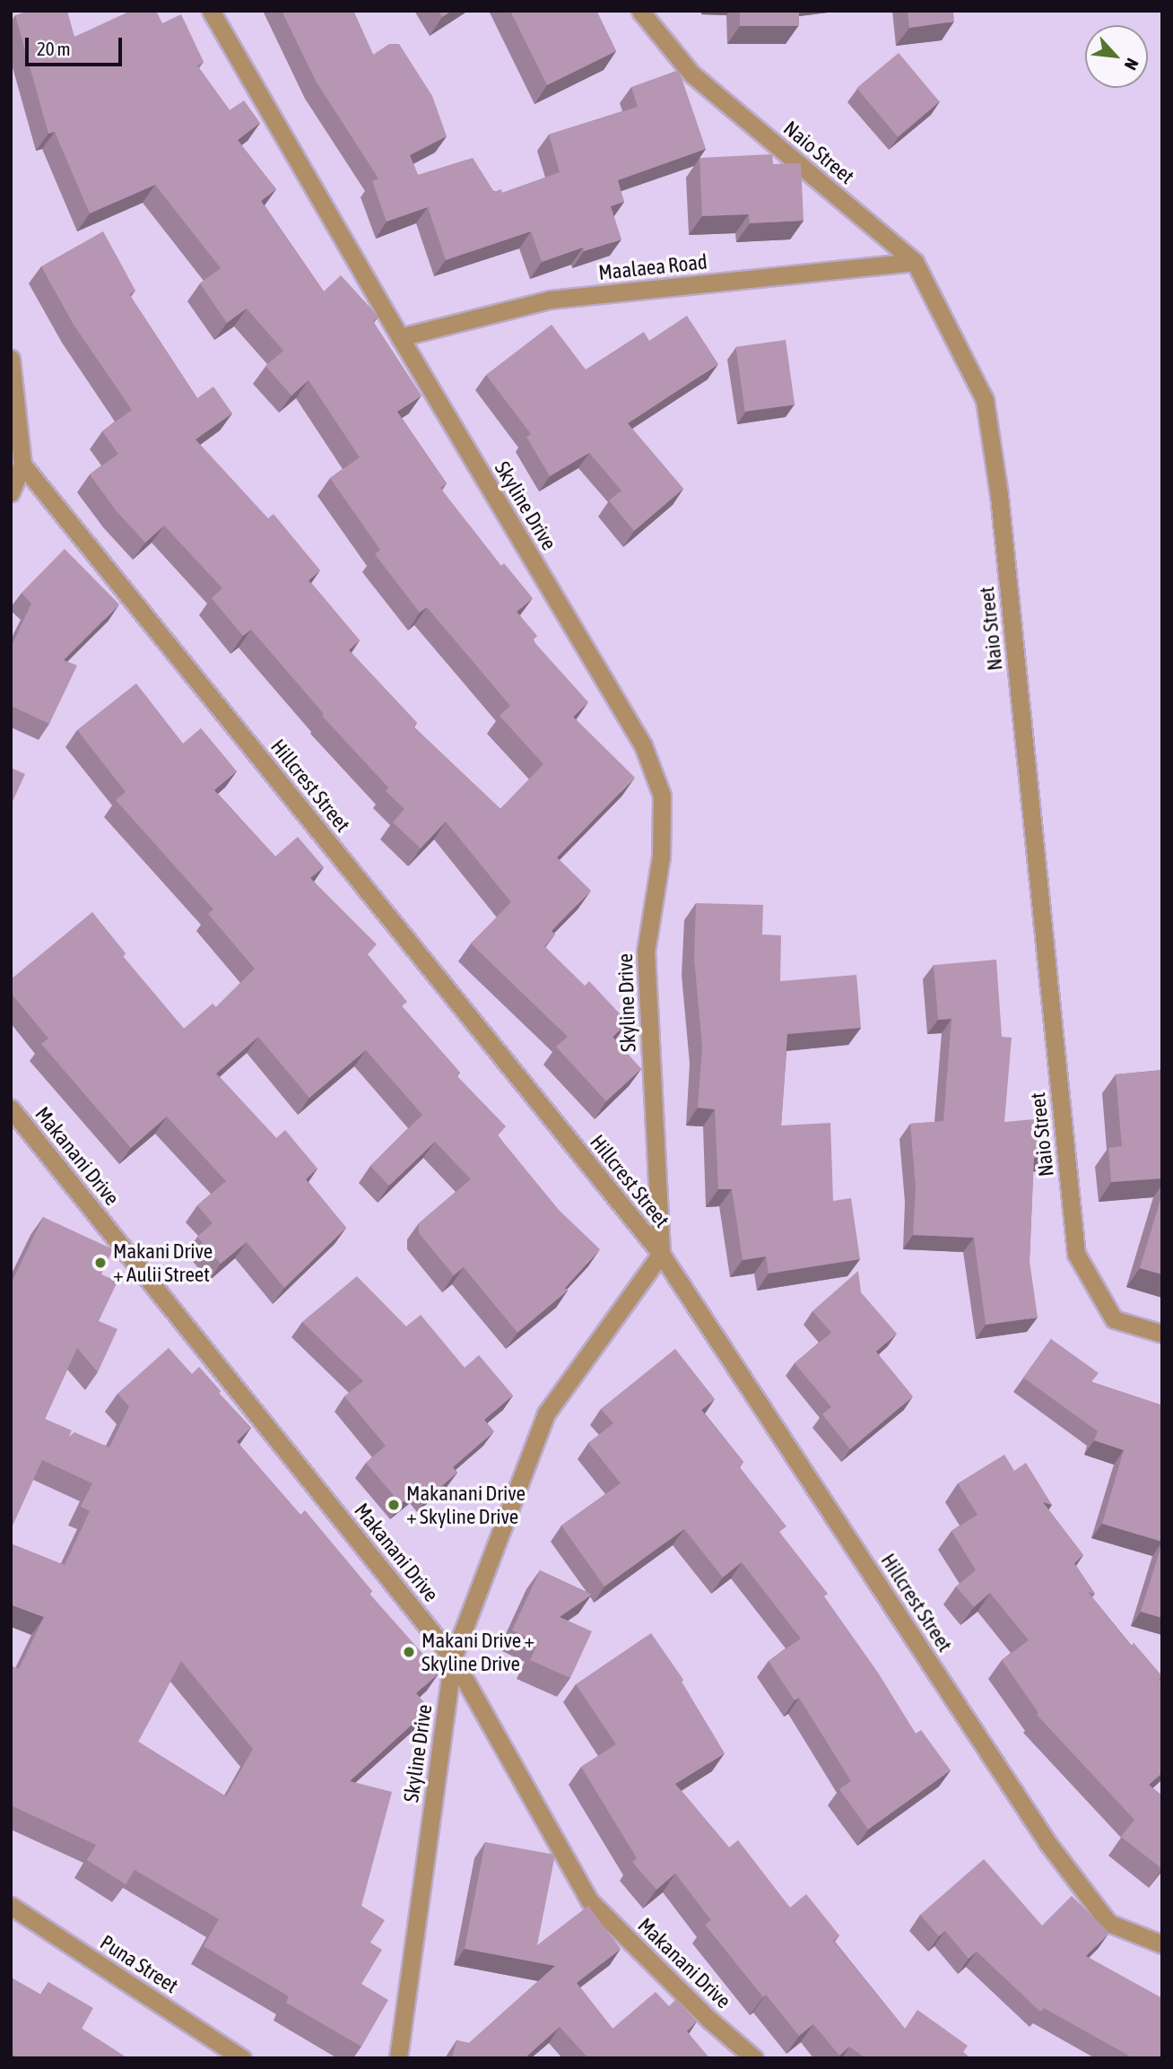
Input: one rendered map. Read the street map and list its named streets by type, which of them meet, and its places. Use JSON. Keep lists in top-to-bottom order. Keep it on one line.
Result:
{"streets":{"street":["Naio Street","Maalaea Road","Skyline Drive","Hillcrest Street","Makanani Drive","Puna Street"]},"crossings":[["Naio Street","Maalaea Road"],["Maalaea Road","Skyline Drive"],["Skyline Drive","Hillcrest Street"],["Skyline Drive","Makanani Drive"]],"places":["Makani Drive + Aulii Street","Makanani Drive + Skyline Drive","Makani Drive + Skyline Drive"],"scale_bar":"20 m","north":"bottom right"}
